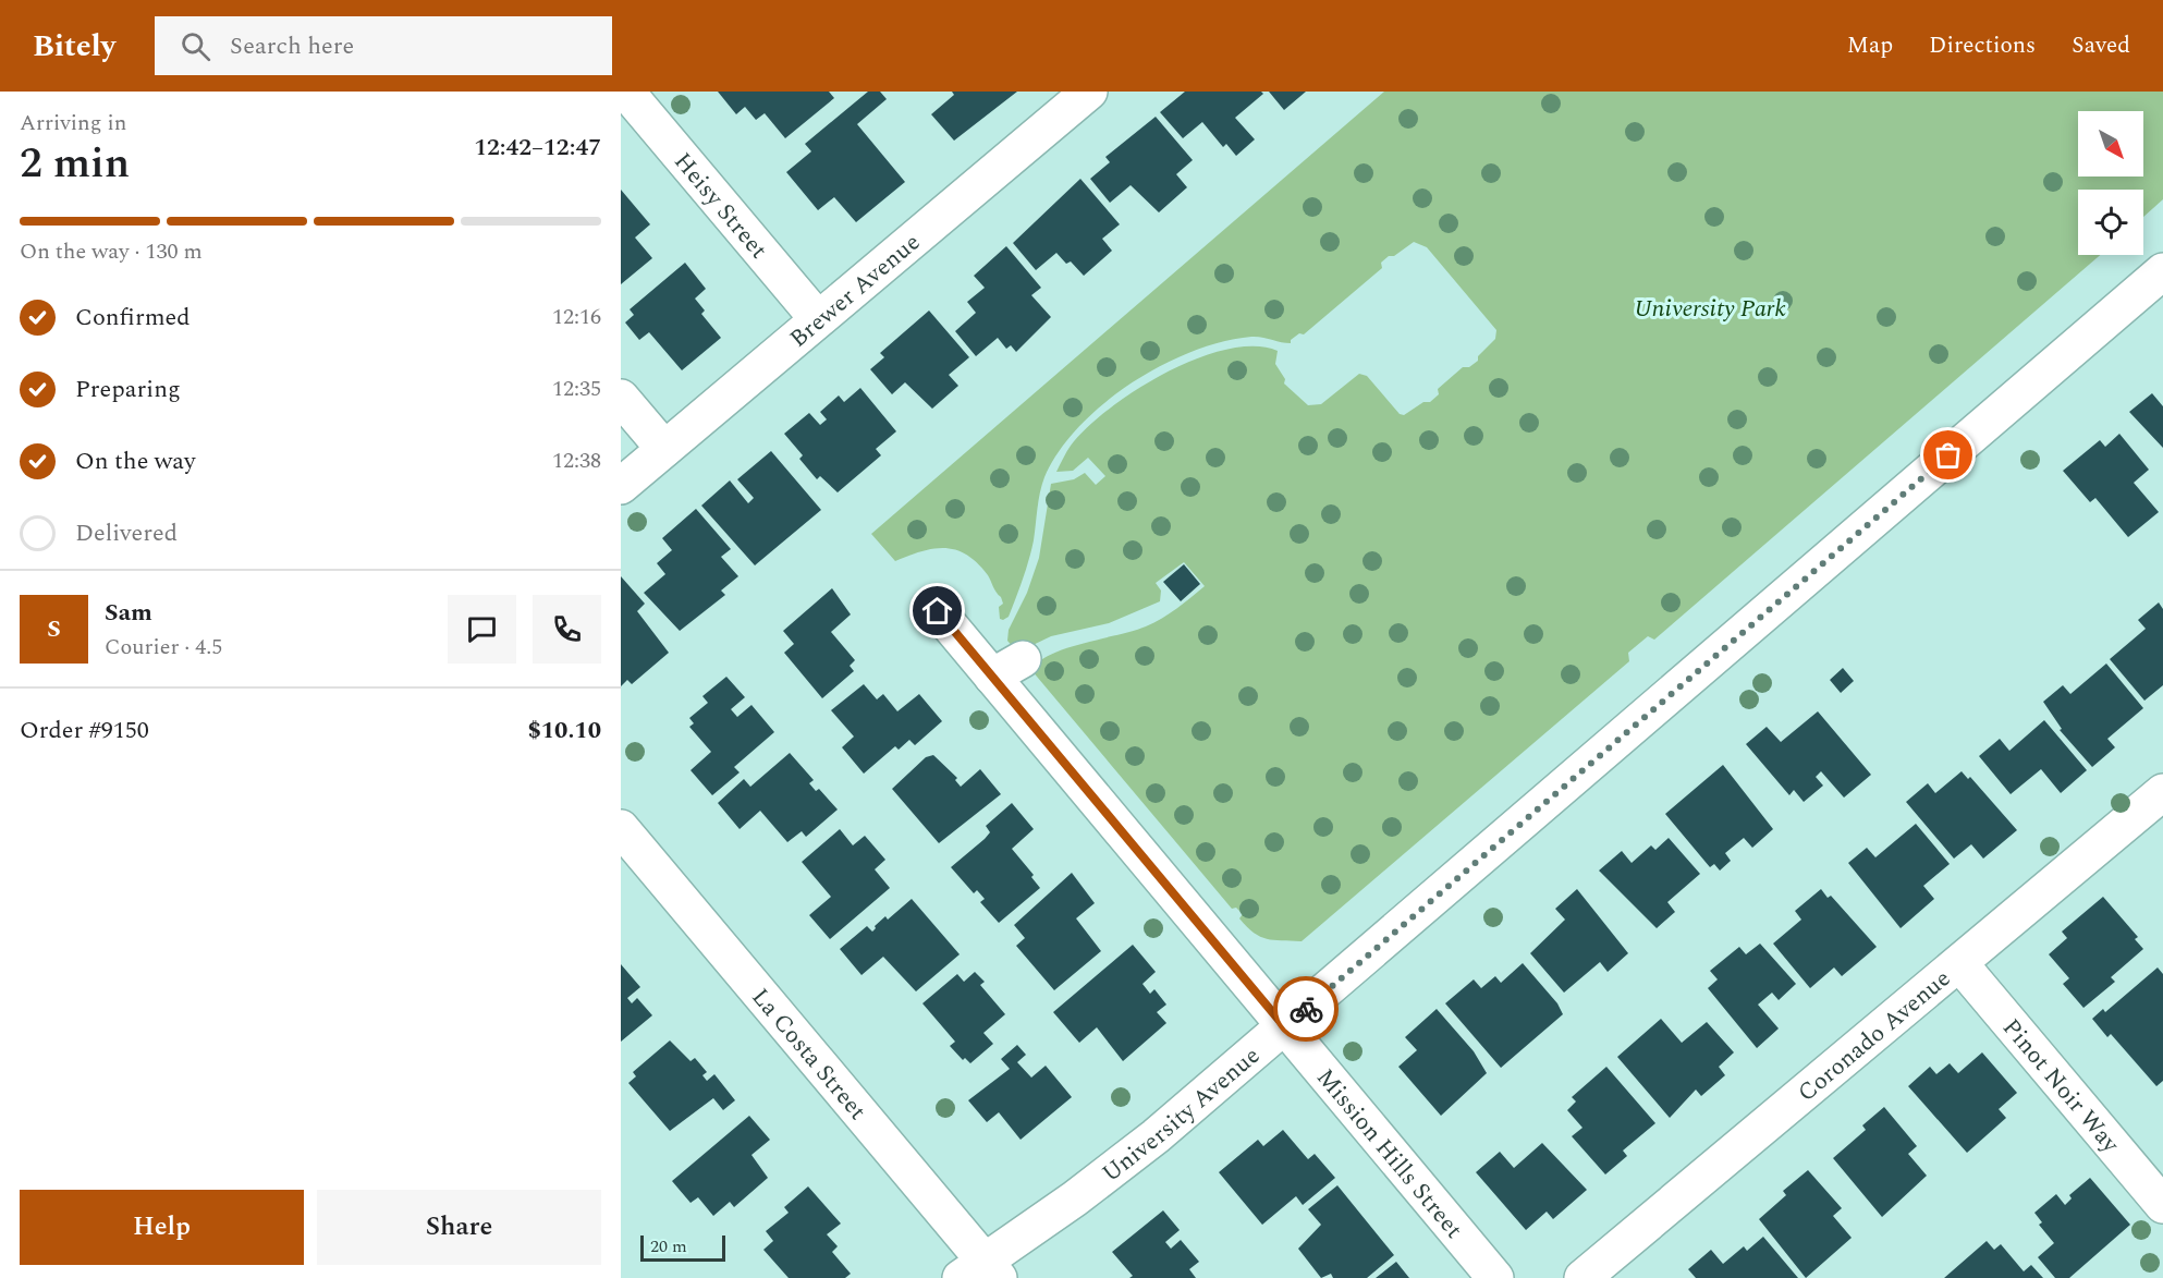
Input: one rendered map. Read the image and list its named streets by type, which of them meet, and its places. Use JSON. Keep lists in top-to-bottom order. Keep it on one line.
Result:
{"streets":{"street":["Heisy Street","Brewer Avenue","Coronado Avenue","La Costa Street","Pinot Noir Way","University Avenue","Mission Hills Street"]},"crossings":[["Heisy Street","Brewer Avenue"],["Coronado Avenue","Pinot Noir Way"],["La Costa Street","University Avenue"],["University Avenue","Mission Hills Street"]],"parks":["University Park"],"scale_bar":"20 m","north":"bottom right","page":{"header":"Bitely","search":"Search here","nav":["Map","Directions","Saved"],"heading":["2 min","Arriving in","12:42–12:47"],"panel":["Sam","Courier · 4.5","Order #9150","$10.10"],"bar":"On the way · 130 m","list":[["Confirmed","12:16"],["Preparing","12:35"],["On the way","12:38"],"Delivered"],"round":"S","buttons":["Help","Share"],"scale":"20 m"}}
